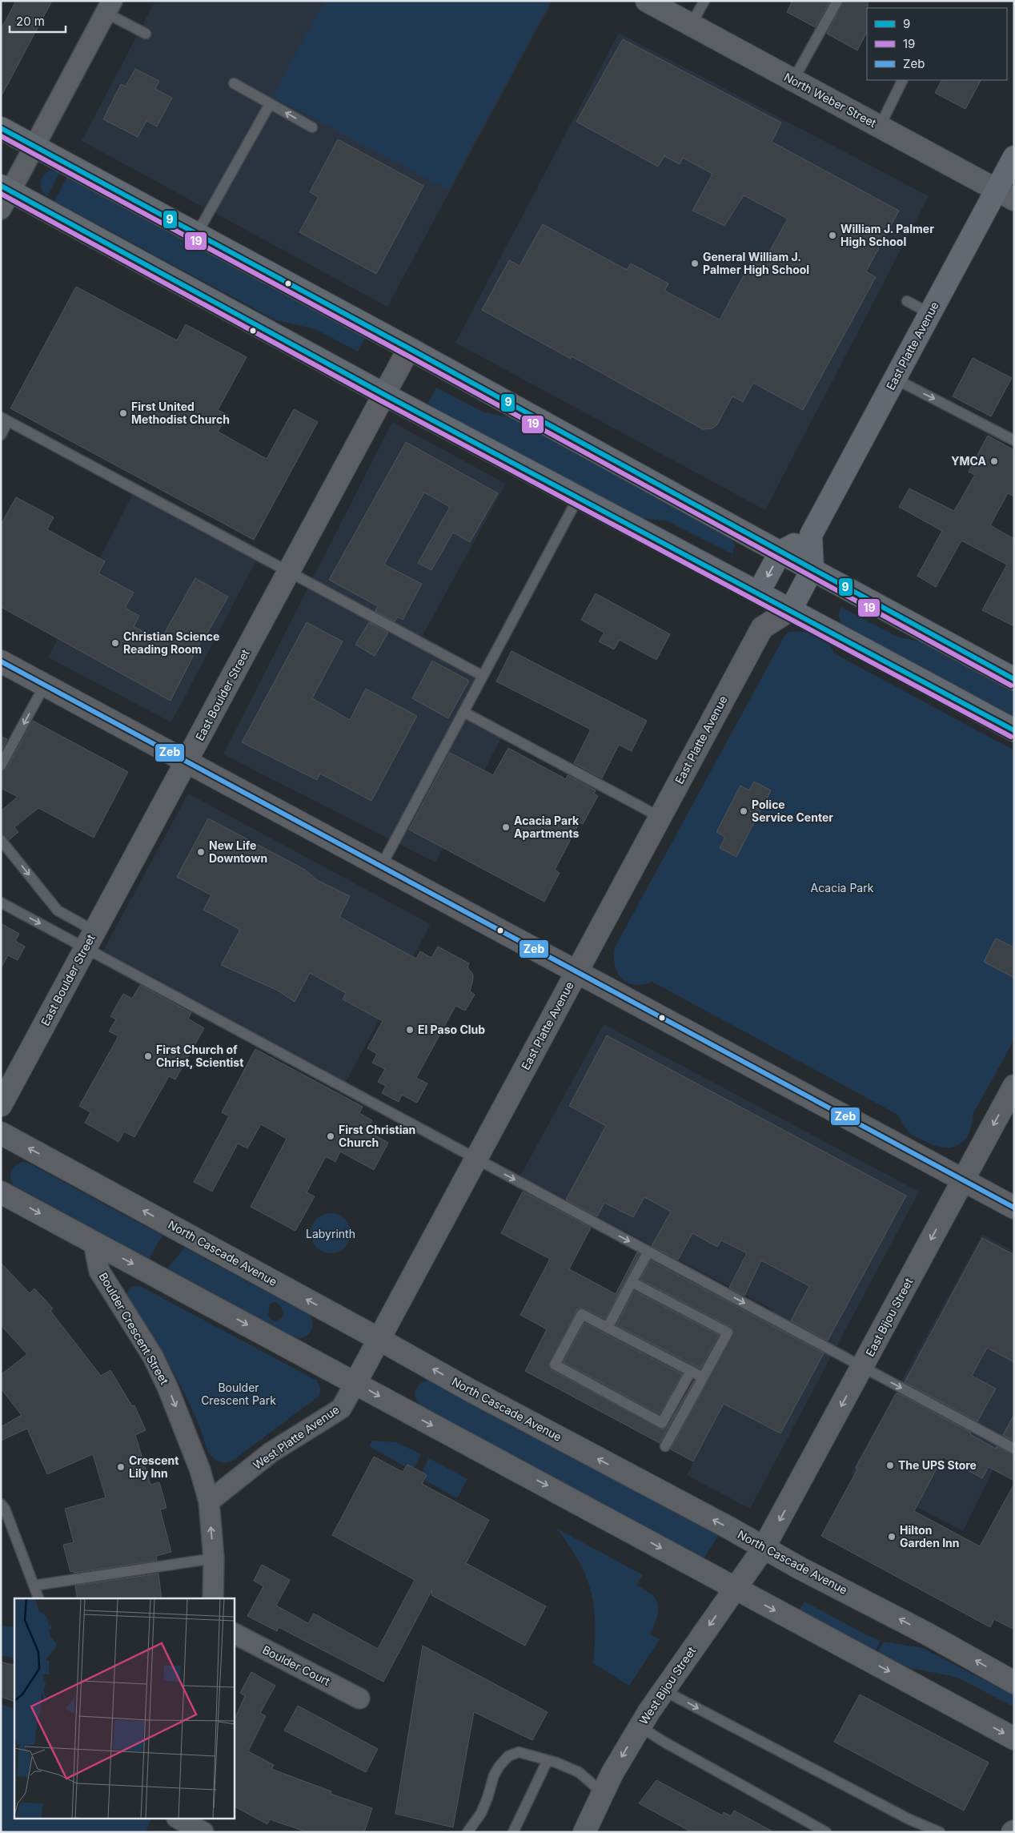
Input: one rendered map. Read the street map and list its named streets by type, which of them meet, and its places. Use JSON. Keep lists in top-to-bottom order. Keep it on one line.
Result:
{"streets":{"main road":["North Weber Street","East Platte Avenue","East Boulder Street","North Cascade Avenue","East Bijou Street","West Platte Avenue","West Bijou Street"],"street":["Boulder Crescent Street","Boulder Court"]},"crossings":[["North Weber Street","East Platte Avenue"],["East Platte Avenue","North Cascade Avenue"],["East Platte Avenue","West Platte Avenue"],["North Cascade Avenue","East Bijou Street"],["North Cascade Avenue","West Platte Avenue"],["North Cascade Avenue","West Bijou Street"],["East Bijou Street","West Bijou Street"],["Boulder Crescent Street","West Platte Avenue"]],"one_way":["East Bijou Street","West Bijou Street"],"parks":["Acacia Park","Labyrinth","Boulder Crescent Park"],"places":["William J. Palmer High School","General William J. Palmer High School","First United Methodist Church","YMCA","Christian Science Reading Room","Police Service Center","Acacia Park Apartments","New Life Downtown","El Paso Club","First Church of Christ, Scientist","First Christian Church","The UPS Store","Crescent Lily Inn","Hilton Garden Inn"],"lines":["transit line 9","transit line 19","transit line Zeb"],"legend":["9","19","Zeb"],"scale_bar":"20 m"}
